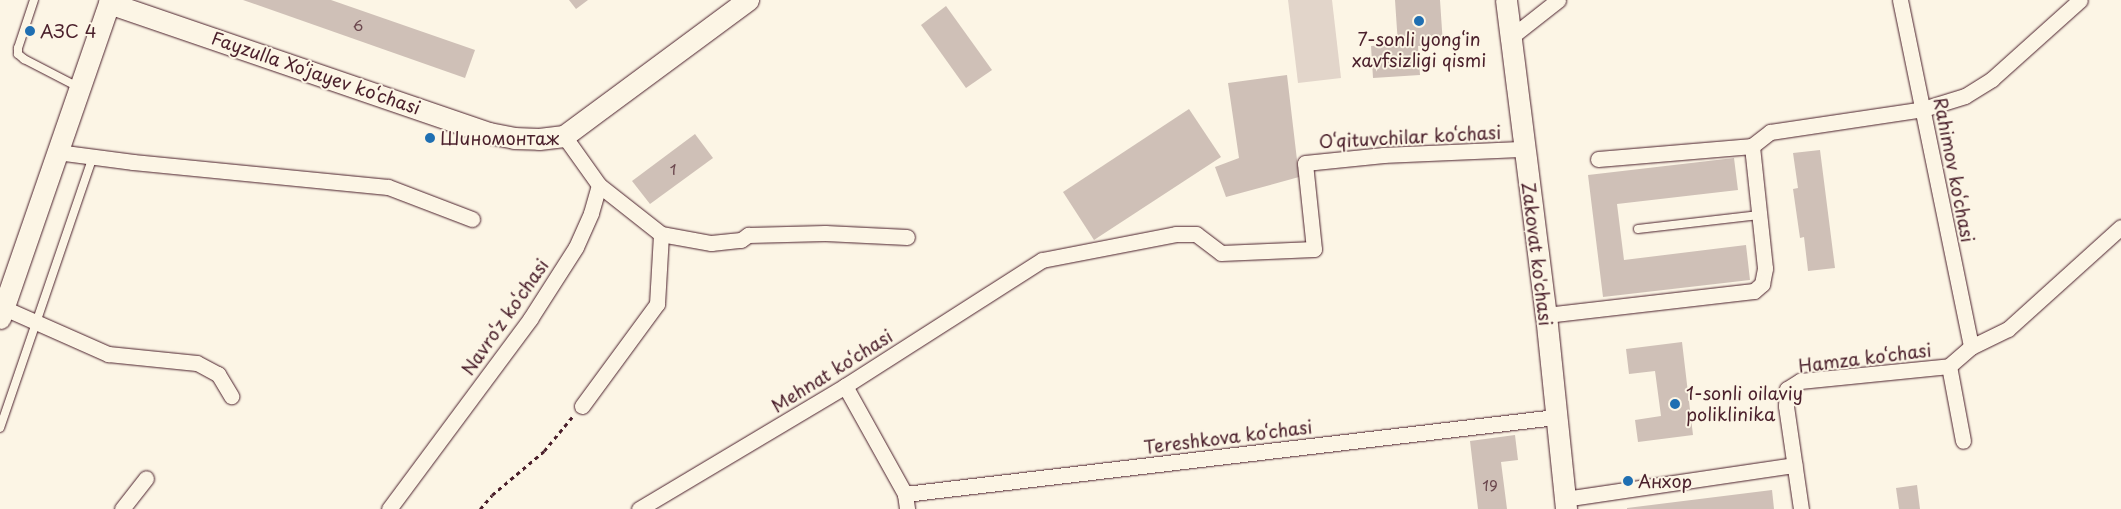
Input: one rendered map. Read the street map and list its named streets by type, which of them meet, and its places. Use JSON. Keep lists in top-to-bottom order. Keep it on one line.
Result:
{"streets":{"main road":["Fayzulla Xo‘jayev ko‘chasi","Zakovat ko'chasi"],"street":["O‘qituvchilar ko‘chasi","Rahimov ko‘chasi","Navro‘z ko‘chasi","Hamza ko‘chasi","Mehnat ko‘chasi","Tereshkova ko‘chasi"]},"crossings":[["O‘qituvchilar ko‘chasi","Zakovat ko'chasi"],["O‘qituvchilar ko‘chasi","Mehnat ko‘chasi"],["Rahimov ko‘chasi","Hamza ko‘chasi"],["Zakovat ko'chasi","Tereshkova ko‘chasi"]],"places":["7-sonli yong‘in xavfsizligi qismi","АЗС 4","Шиномонтаж","1-sonli oilaviy poliklinika","Анхор"],"house_numbers":["6","1","19"]}
